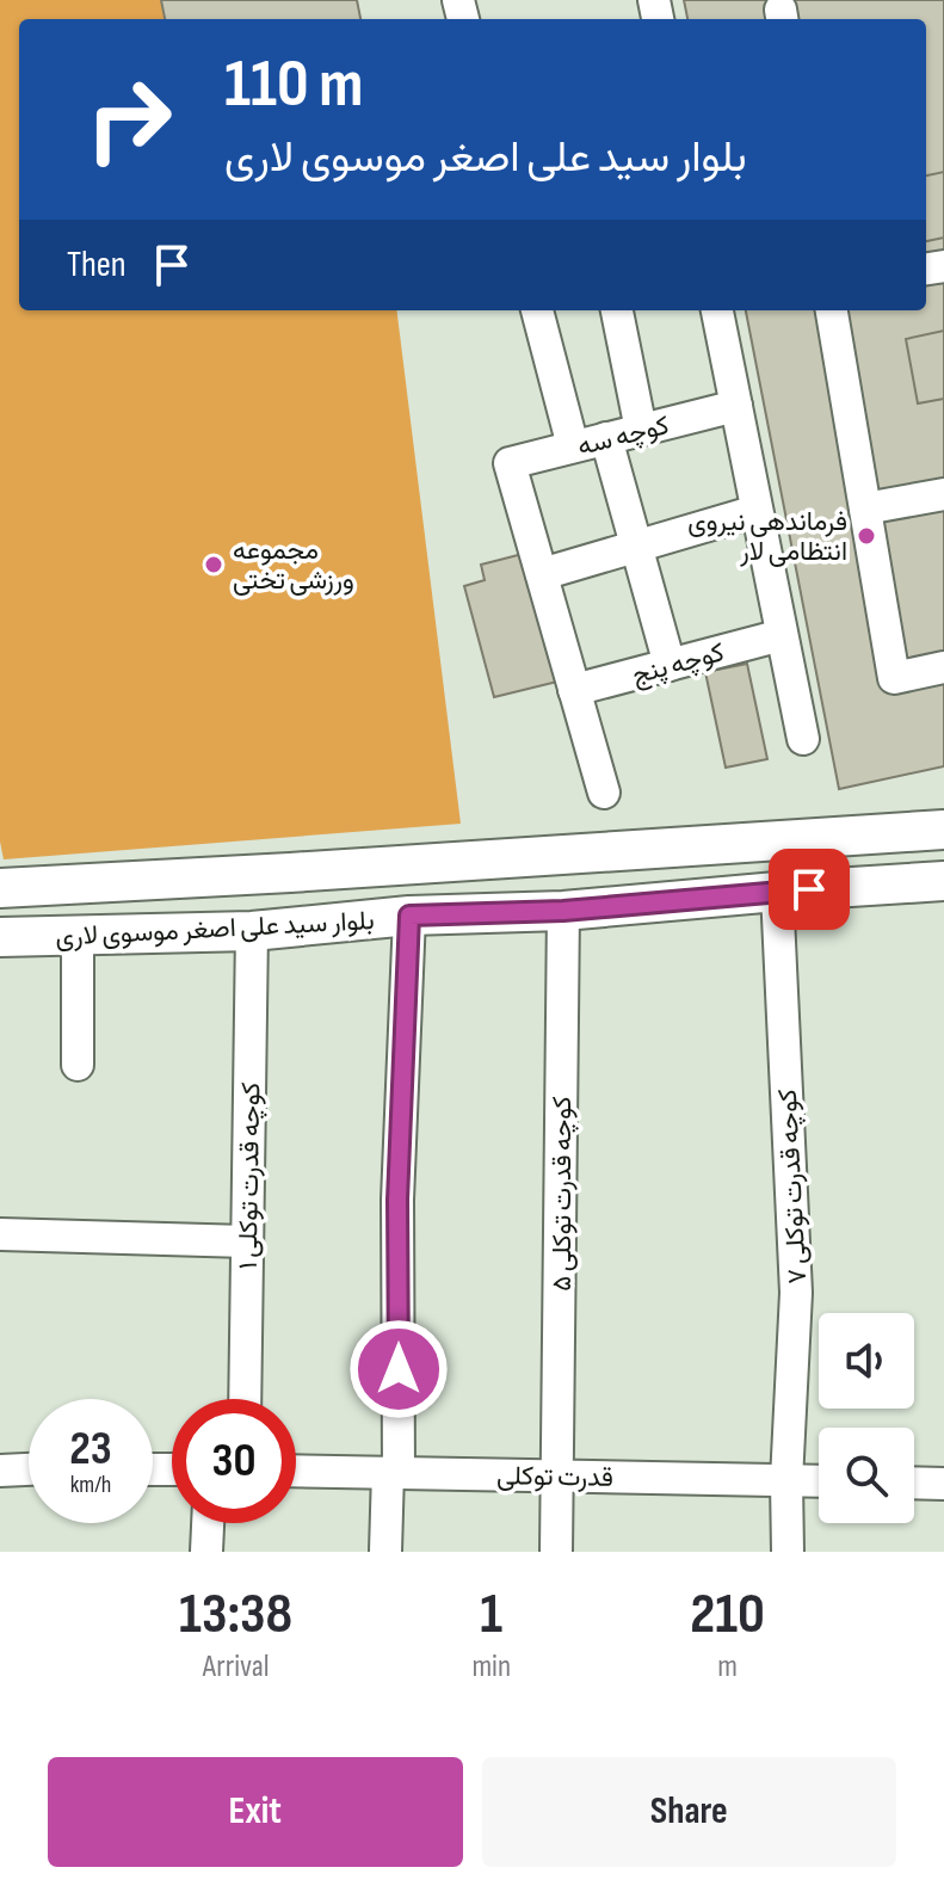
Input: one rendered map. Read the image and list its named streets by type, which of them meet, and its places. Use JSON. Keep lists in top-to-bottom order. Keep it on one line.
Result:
{"streets":{"main road":["بلوار سید علی اصغر موسوی لاری"],"street":["کوچه سه","کوچه پنج","کوچه قدرت توکلی ۱","کوچه قدرت توکلی ۷","کوچه قدرت توکلی ۵","قدرت توکلی"]},"crossings":[["بلوار سید علی اصغر موسوی لاری","کوچه قدرت توکلی ۱"],["بلوار سید علی اصغر موسوی لاری","کوچه قدرت توکلی ۷"],["بلوار سید علی اصغر موسوی لاری","کوچه قدرت توکلی ۵"],["کوچه قدرت توکلی ۷","قدرت توکلی"],["کوچه قدرت توکلی ۵","قدرت توکلی"]],"places":["فرماندهی نیروی انتظامی لار","مجموعه ورزشی تختی"],"page":{"turn":["110 m","بلوار سید علی اصغر موسوی لاری"],"then":"Then","speed":"23 km/h","limit":"30","eta":["13:38","Arrival","1","min","210","m"],"buttons":["Exit","Share"]}}
